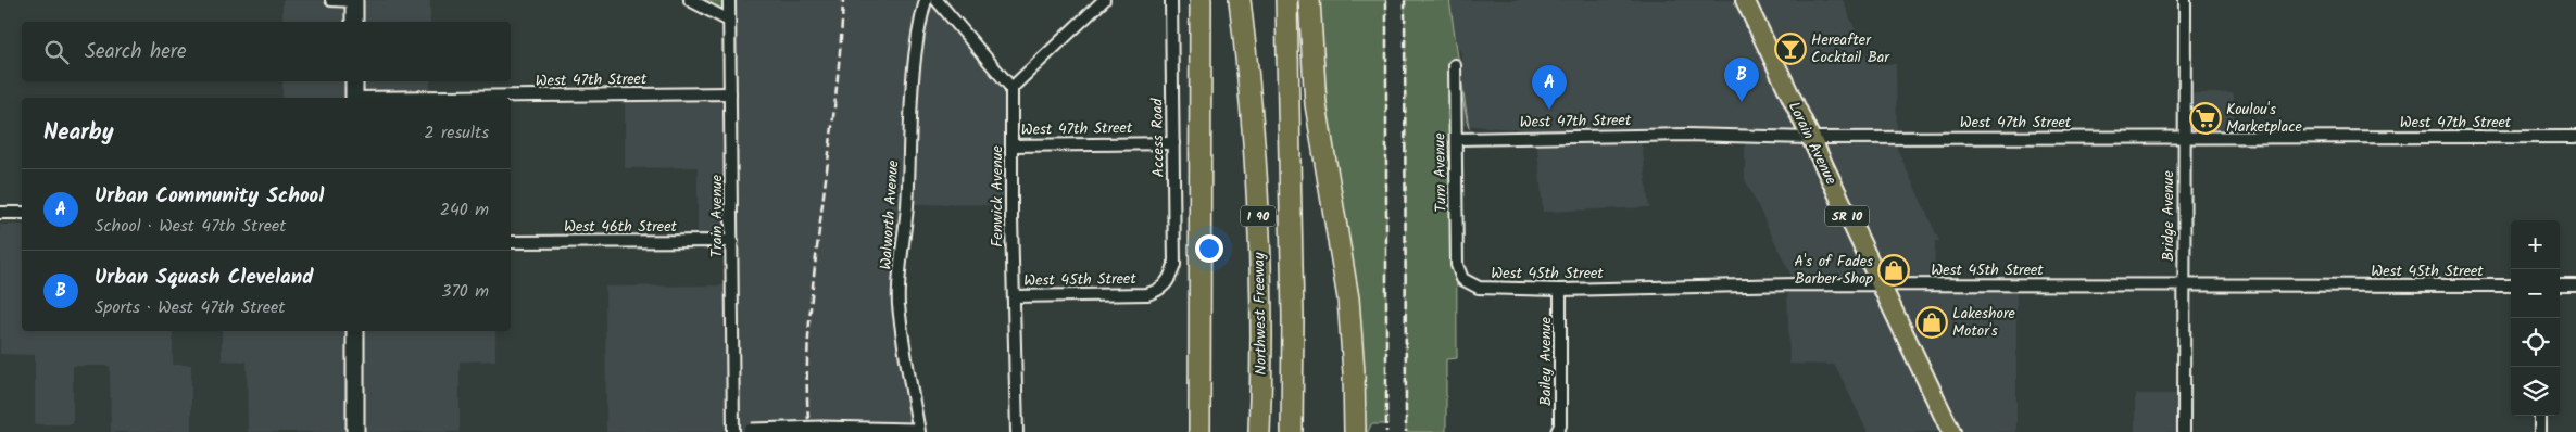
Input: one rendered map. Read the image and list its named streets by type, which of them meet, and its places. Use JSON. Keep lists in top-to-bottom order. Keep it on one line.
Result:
{"streets":{"highway":["I 90","Northwest Freeway"],"main road":["Lorain Avenue","SR 10"],"street":["West 47th Street","Access Road","Turn Avenue","Fenwick Avenue","Walworth Avenue","Train Avenue","Bridge Avenue","West 46th Street","West 45th Street","Bailey Avenue"]},"crossings":[["West 47th Street","Access Road"],["West 47th Street","Lorain Avenue"],["West 47th Street","Turn Avenue"],["West 47th Street","Fenwick Avenue"],["West 47th Street","Train Avenue"],["West 47th Street","Bridge Avenue"],["Access Road","West 45th Street"],["Lorain Avenue","West 45th Street"],["Turn Avenue","West 45th Street"],["Fenwick Avenue","West 45th Street"],["Train Avenue","West 46th Street"],["Bridge Avenue","West 45th Street"],["West 45th Street","Bailey Avenue"]],"places":{"bar":["Hereafter Cocktail Bar"],"supermarket":["Koulou's Marketplace"],"shop":["A's of Fades Barber Shop","Lakeshore Motor's"]},"page":{"search":"Search here","pins":["B","A"],"heading":["Nearby","2 results"],"list":[{"mark":"A","name":"Urban Community School","note":"School · West 47th Street","value":"240 m"},{"mark":"B","name":"Urban Squash Cleveland","note":"Sports · West 47th Street","value":"370 m"}],"map_buttons":["+","−"]}}
